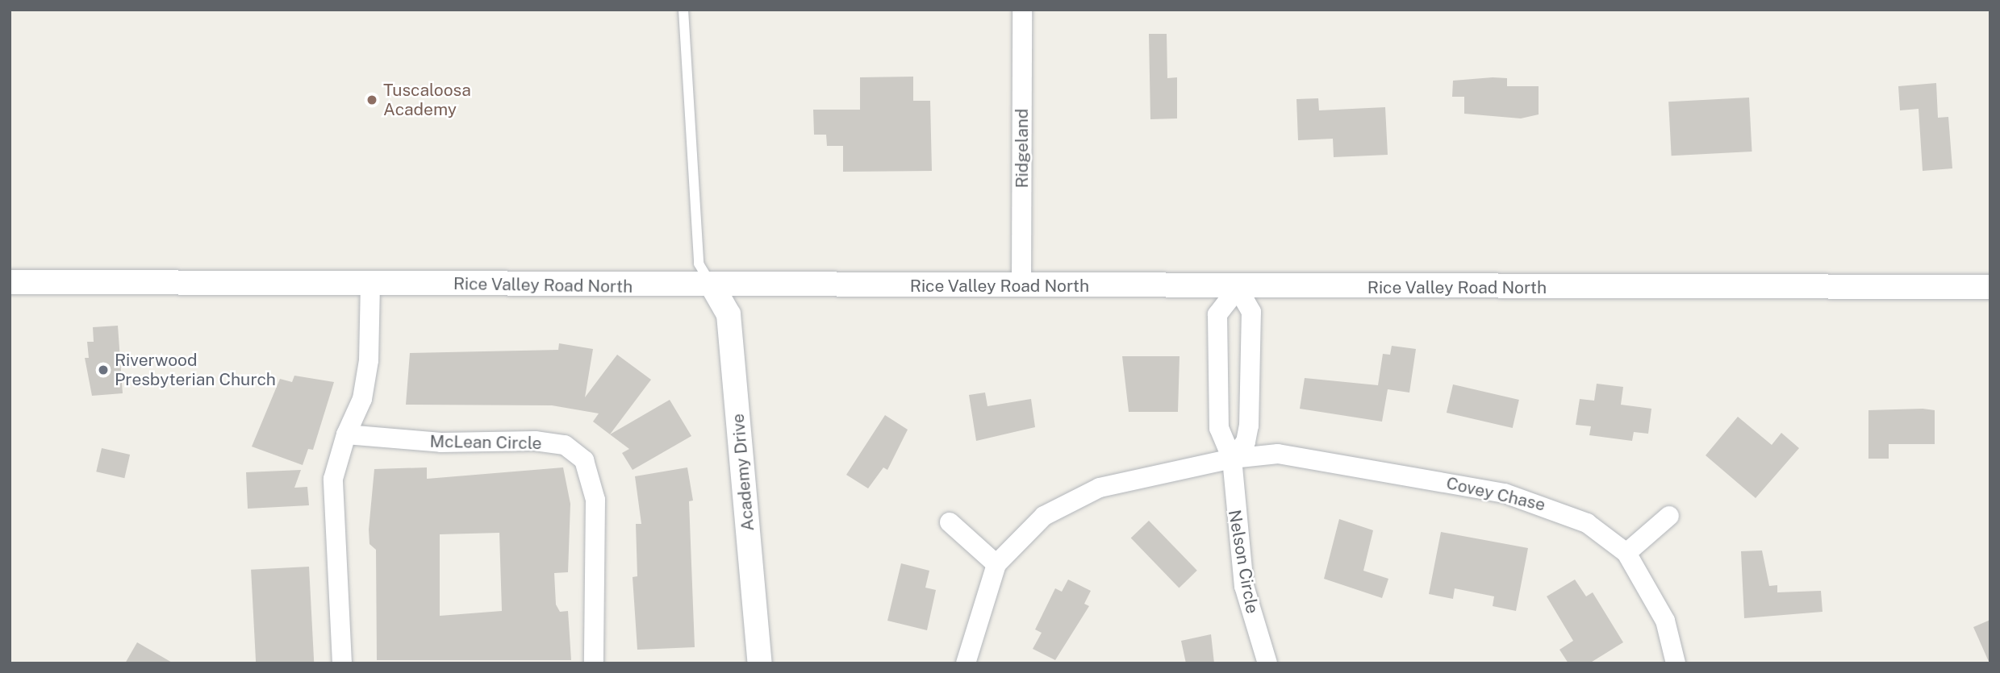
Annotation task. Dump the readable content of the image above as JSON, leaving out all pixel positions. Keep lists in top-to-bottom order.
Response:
{
  "streets": {
    "street": [
      "Ridgeland",
      "Rice Valley Road North",
      "McLean Circle",
      "Academy Drive",
      "Covey Chase",
      "Nelson Circle"
    ]
  },
  "crossings": [
    ["Ridgeland", "Rice Valley Road North"],
    ["Rice Valley Road North", "Academy Drive"],
    ["Covey Chase", "Nelson Circle"]
  ],
  "places": ["Tuscaloosa Academy", "Riverwood Presbyterian Church"]
}
